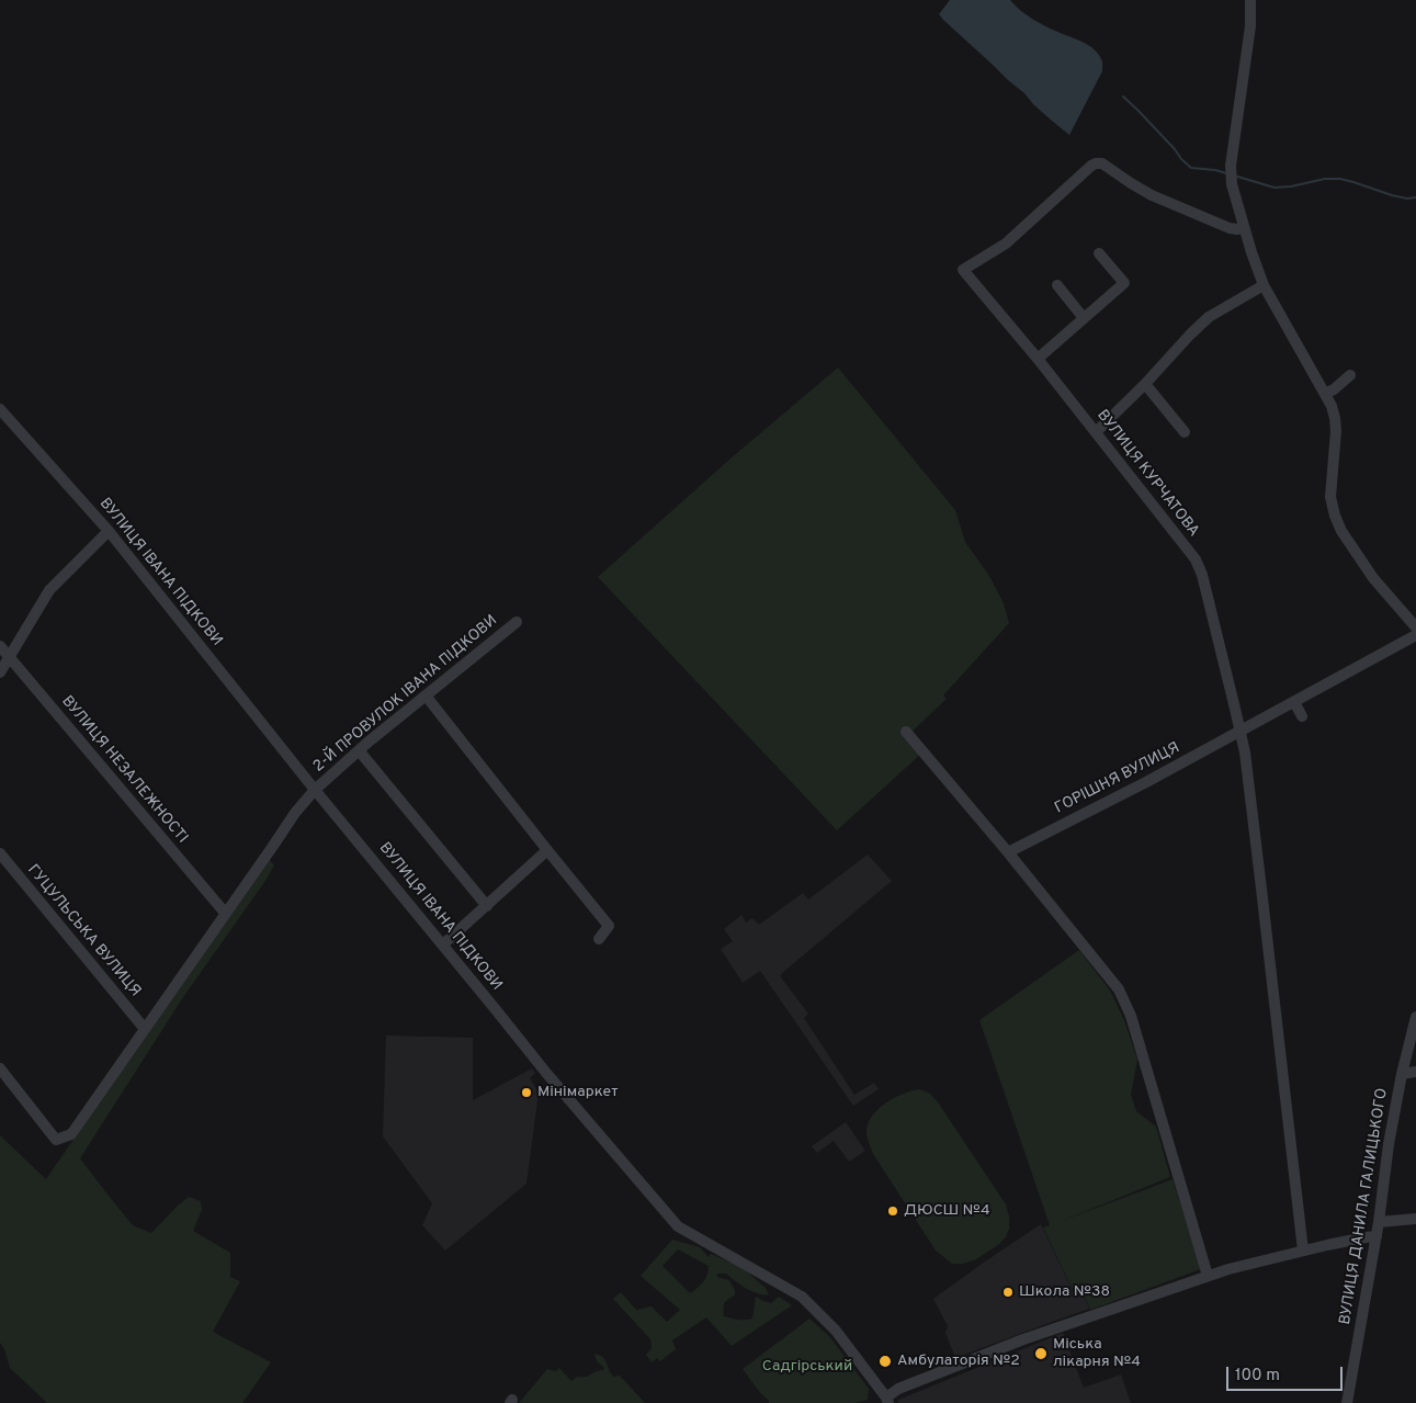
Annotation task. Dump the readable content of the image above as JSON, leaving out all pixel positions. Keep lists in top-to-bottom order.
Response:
{
  "streets": {
    "street": [
      "ВУЛИЦЯ КУРЧАТОВА",
      "ВУЛИЦЯ ІВАНА ПІДКОВИ",
      "2-Й ПРОВУЛОК ІВАНА ПІДКОВИ",
      "ВУЛИЦЯ НЕЗАЛЕЖНОСТІ",
      "ГОРІШНЯ ВУЛИЦЯ",
      "ГУЦУЛЬСЬКА ВУЛИЦЯ",
      "ВУЛИЦЯ ДАНИЛА ГАЛИЦЬКОГО"
    ]
  },
  "crossings": [
    ["ВУЛИЦЯ КУРЧАТОВА", "ГОРІШНЯ ВУЛИЦЯ"],
    ["ВУЛИЦЯ ІВАНА ПІДКОВИ", "2-Й ПРОВУЛОК ІВАНА ПІДКОВИ"],
    ["2-Й ПРОВУЛОК ІВАНА ПІДКОВИ", "ВУЛИЦЯ НЕЗАЛЕЖНОСТІ"],
    ["2-Й ПРОВУЛОК ІВАНА ПІДКОВИ", "ГУЦУЛЬСЬКА ВУЛИЦЯ"]
  ],
  "parks": ["Садгірський"],
  "places": [
    "Мінімаркет",
    "ДЮСШ №4",
    "Школа №38",
    "Міська лікарня №4",
    "Амбулаторія №2"
  ],
  "scale_bar": "100 m"
}
